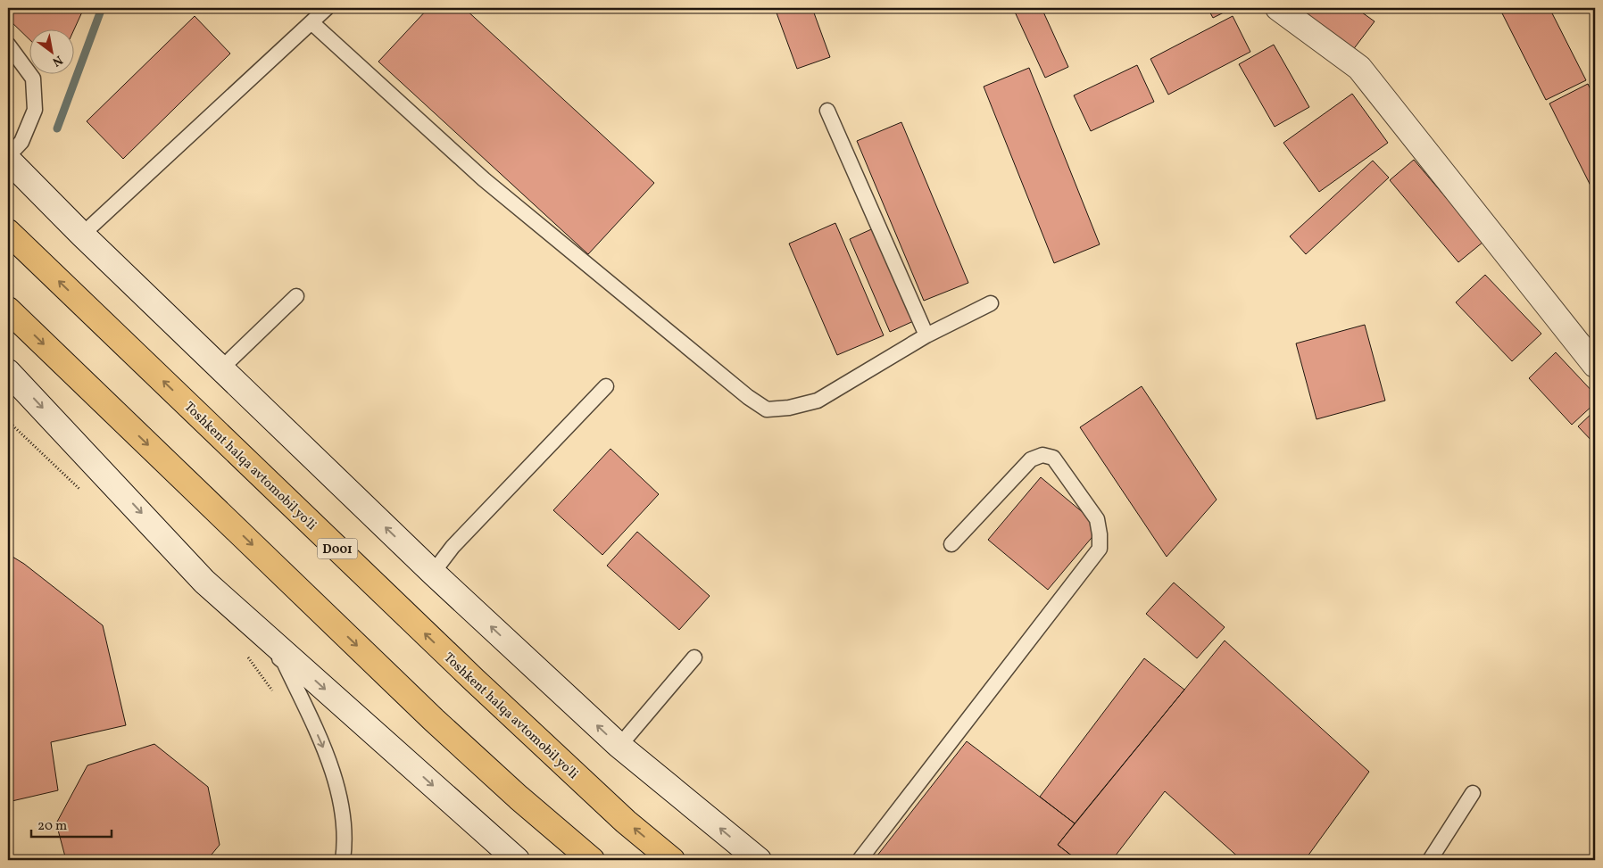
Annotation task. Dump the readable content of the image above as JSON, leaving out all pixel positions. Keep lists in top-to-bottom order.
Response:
{
  "streets": {
    "highway": ["Toshkent halqa avtomobil yo'li", "D001"]
  },
  "scale_bar": "20 m",
  "north": "bottom right"
}
